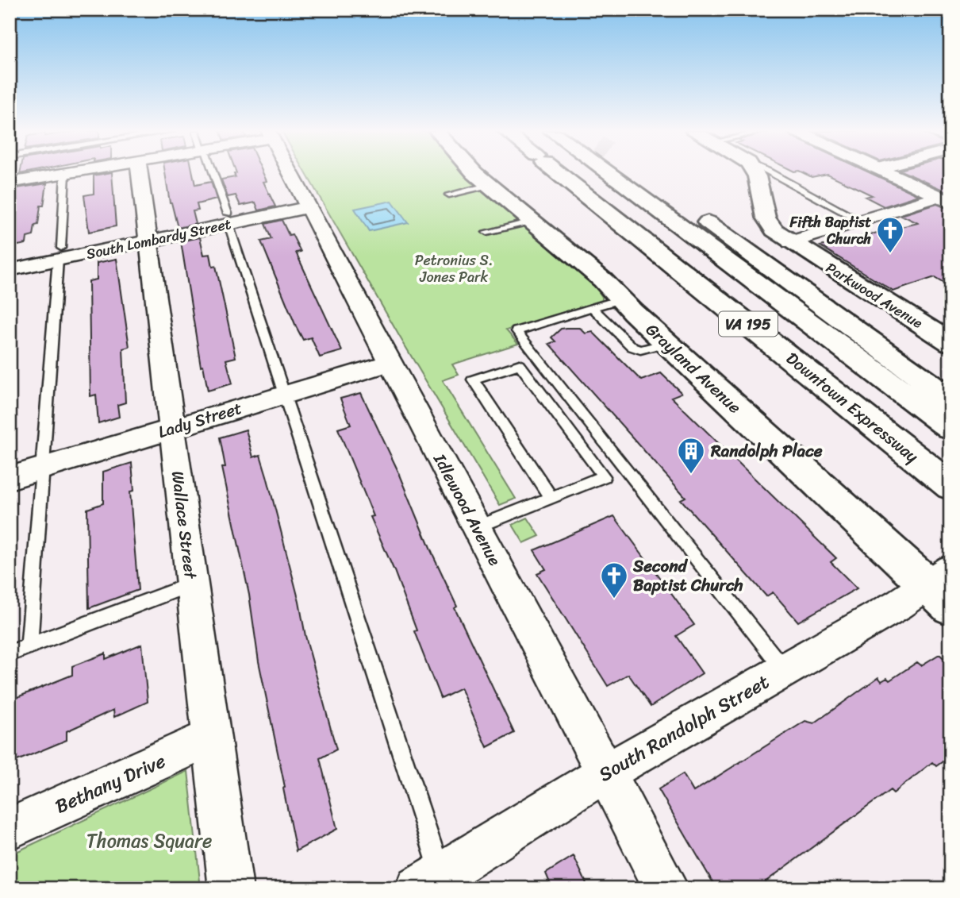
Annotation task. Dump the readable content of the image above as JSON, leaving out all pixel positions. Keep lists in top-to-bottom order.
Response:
{
  "streets": {
    "main road": [
      "Parkwood Avenue",
      "VA 195",
      "Grayland Avenue",
      "Downtown Expressway"
    ],
    "street": [
      "South Lombardy Street",
      "Lady Street",
      "Idlewood Avenue",
      "Wallace Street",
      "South Randolph Street",
      "Bethany Drive"
    ]
  },
  "crossings": [
    ["South Lombardy Street", "Idlewood Avenue"],
    ["South Lombardy Street", "Wallace Street"],
    ["Grayland Avenue", "South Randolph Street"],
    ["Lady Street", "Idlewood Avenue"],
    ["Lady Street", "Wallace Street"],
    ["Idlewood Avenue", "South Randolph Street"],
    ["Wallace Street", "Bethany Drive"]
  ],
  "parks": ["Petronius S. Jones Park", "Thomas Square"],
  "places": {
    "church": ["Fifth Baptist Church", "Second Baptist Church"],
    "building": ["Randolph Place"]
  }
}
